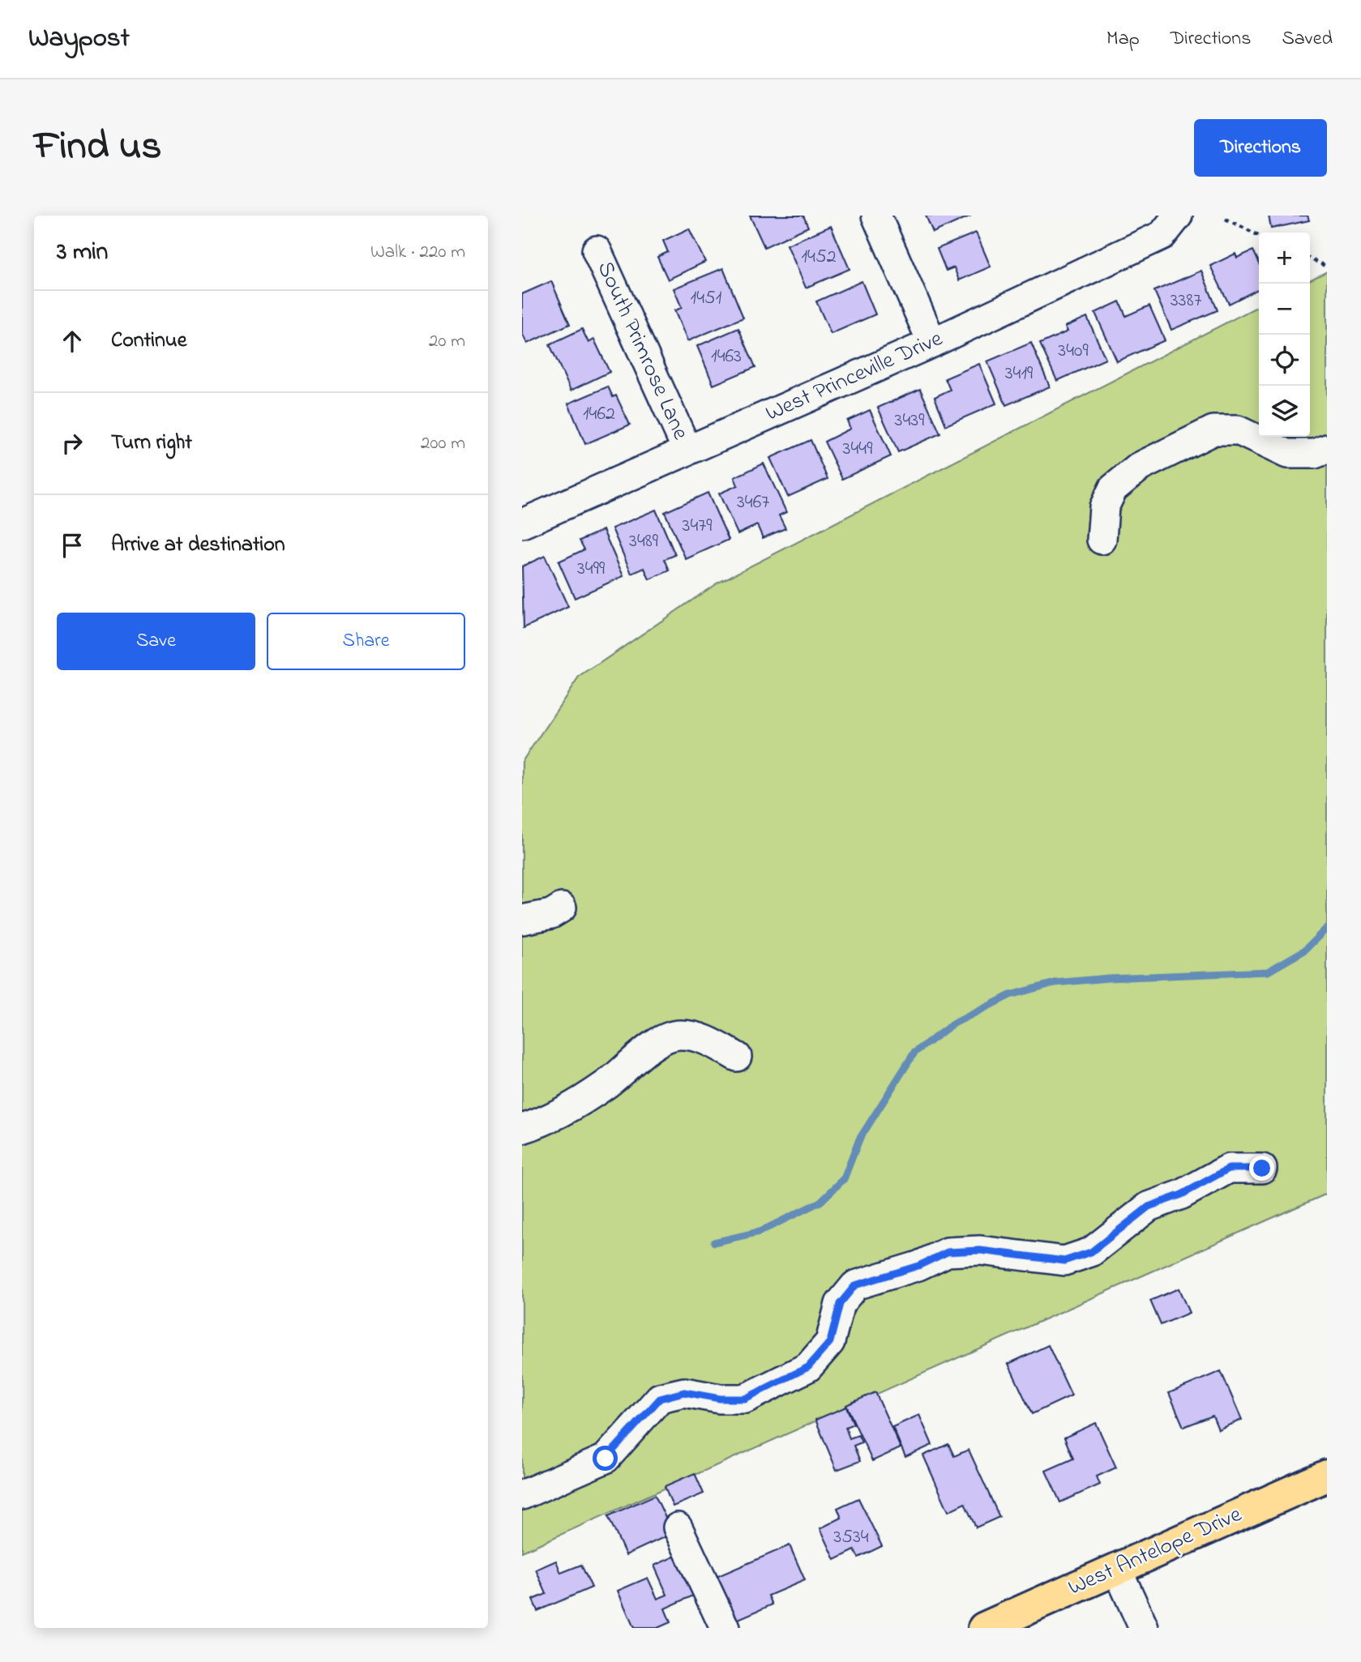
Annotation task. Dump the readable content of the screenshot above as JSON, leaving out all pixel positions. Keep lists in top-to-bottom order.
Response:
{
  "streets": {
    "main road": ["West Antelope Drive"],
    "street": ["South Primrose Lane", "West Princeville Drive"]
  },
  "crossings": [
    ["South Primrose Lane", "West Princeville Drive"]
  ],
  "house_numbers": [
    "1452",
    "1451",
    "3387",
    "3409",
    "1463",
    "3419",
    "1462",
    "3439",
    "3449",
    "3467",
    "3479",
    "3489",
    "3499",
    "3534"
  ],
  "page": {
    "header": "Waypost",
    "nav": ["Map", "Directions", "Saved"],
    "title": "Find us",
    "buttons": [
      "Directions",
      ["Save", "Share"]
    ],
    "heading": ["3 min", "Walk · 220 m"],
    "map_buttons": ["+", "−"],
    "list": [
      ["Continue", "20 m"],
      ["Turn right", "200 m"],
      "Arrive at destination"
    ]
  }
}
